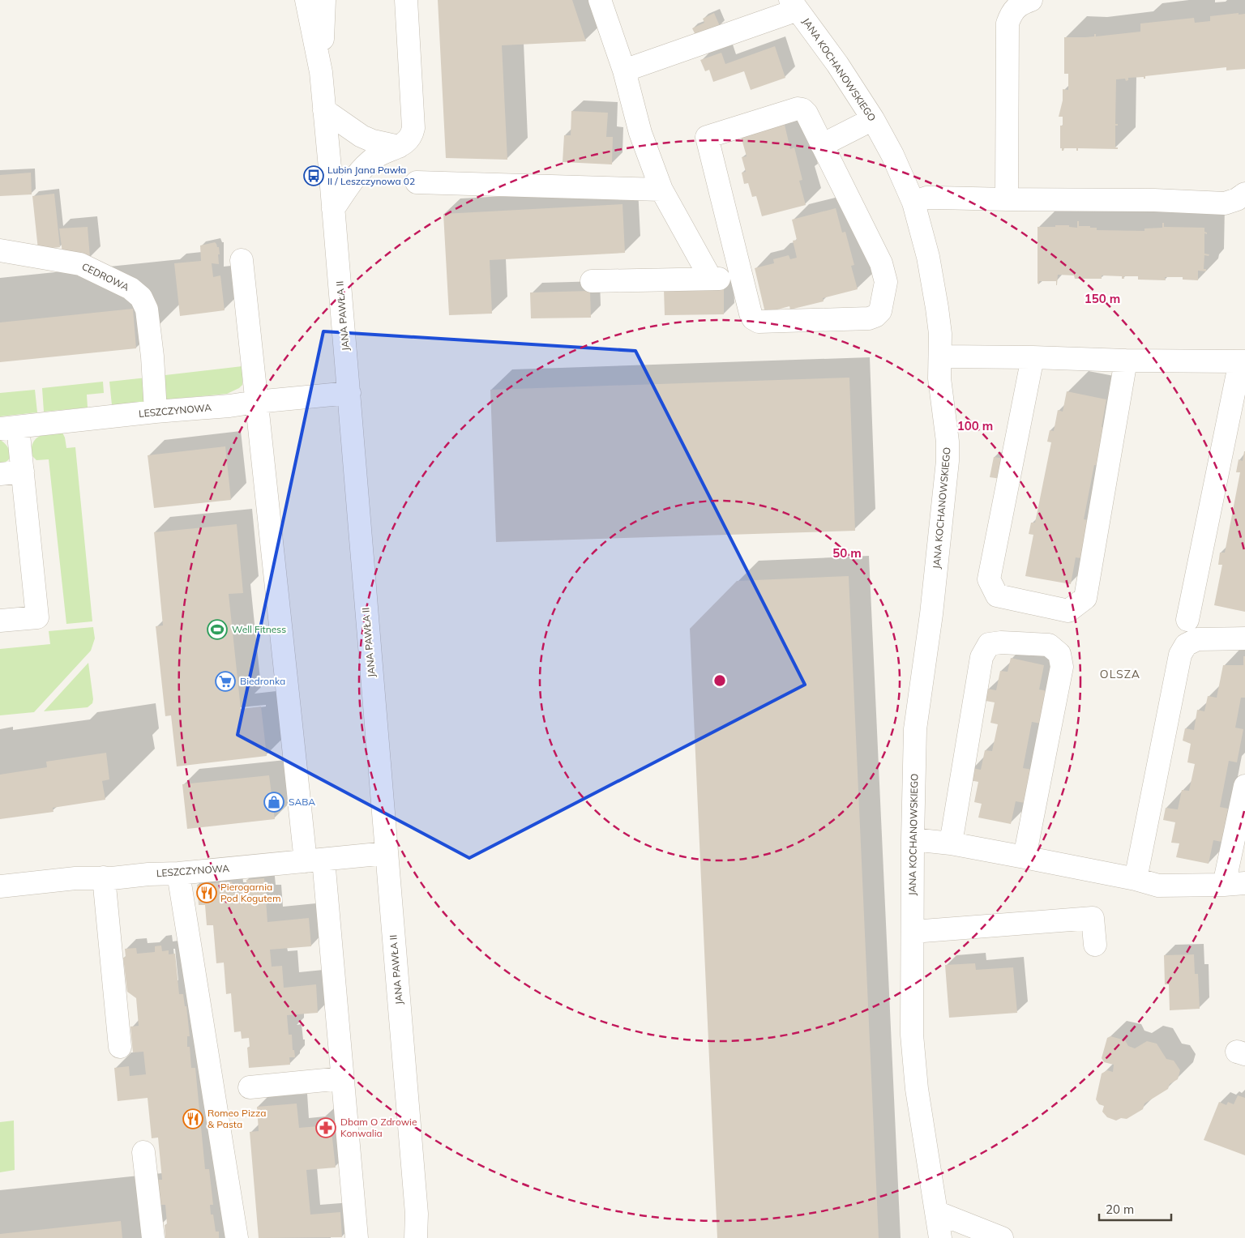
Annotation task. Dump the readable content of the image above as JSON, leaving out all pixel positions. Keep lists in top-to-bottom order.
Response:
{
  "streets": {
    "street": [
      "JANA KOCHANOWSKIEGO",
      "CEDROWA",
      "JANA PAWŁA II",
      "LESZCZYNOWA"
    ]
  },
  "crossings": [
    ["CEDROWA", "LESZCZYNOWA"],
    ["JANA PAWŁA II", "LESZCZYNOWA"]
  ],
  "districts": ["OLSZA"],
  "places": {
    "bus stop": ["Lubin Jana Pawła II / Leszczynowa 02"],
    "sports": ["Well Fitness"],
    "supermarket": ["Biedronka"],
    "shop": ["SABA"],
    "restaurant": ["Pierogarnia Pod Kogutem", "Romeo Pizza & Pasta"],
    "pharmacy": ["Dbam O Zdrowie Konwalia"]
  },
  "scale_bar": "20 m",
  "rings": ["150 m", "100 m", "50 m"]
}
